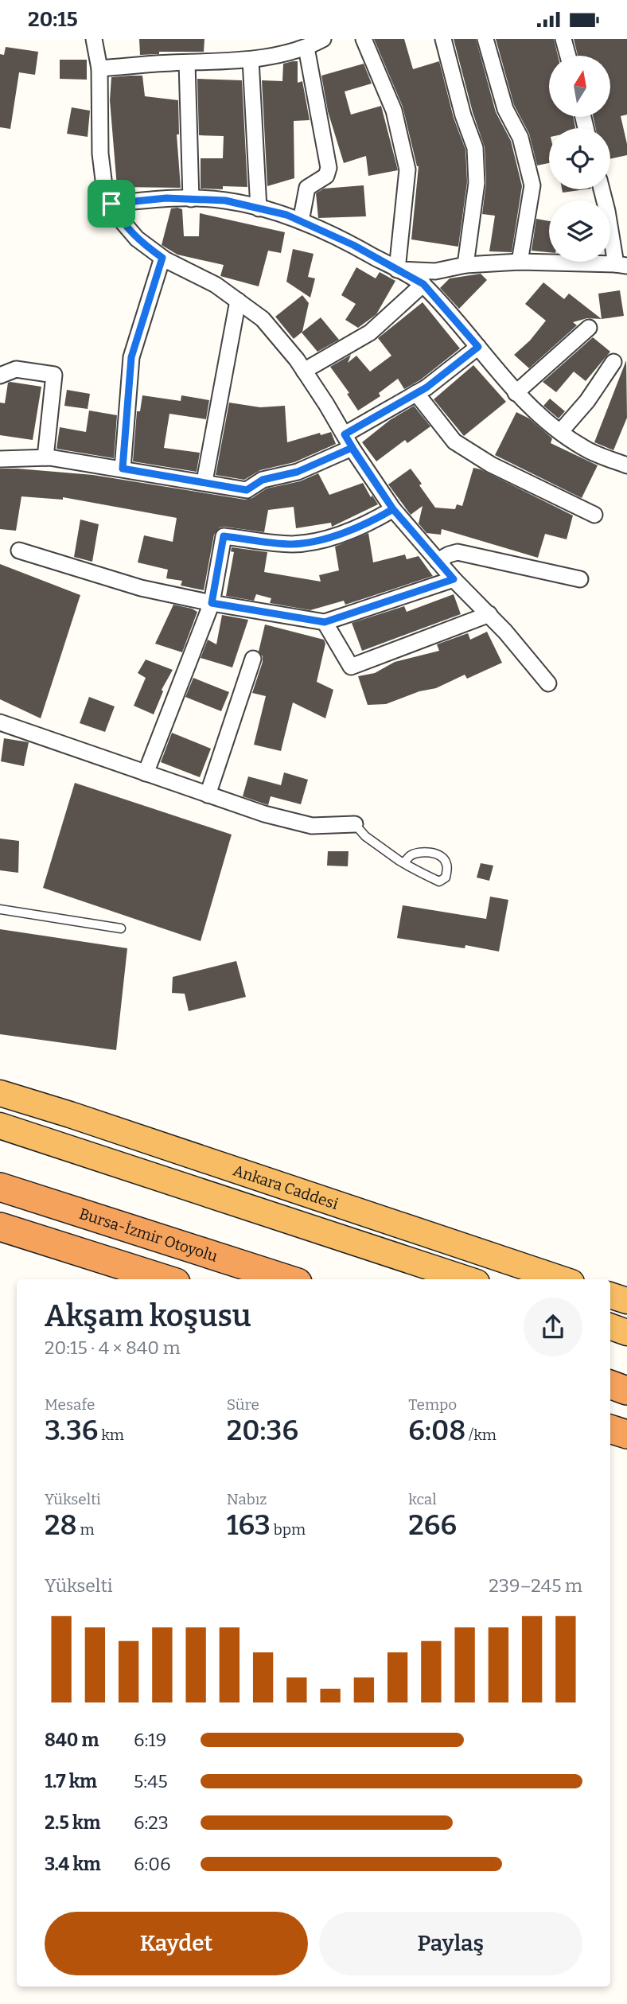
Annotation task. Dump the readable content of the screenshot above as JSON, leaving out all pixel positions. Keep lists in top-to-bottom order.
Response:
{
  "streets": {
    "highway": ["Ankara Caddesi", "Bursa-İzmir Otoyolu"]
  },
  "north": "top",
  "page": {
    "status": "20:15",
    "heading": ["Akşam koşusu", "20:15 · 4 × 840 m"],
    "stats": [
      ["Mesafe", "3.36 km"],
      ["Süre", "20:36"],
      ["Tempo", "6:08 /km"],
      ["Yükselti", "28 m"],
      ["Nabız", "163 bpm"],
      ["kcal", "266"]
    ],
    "chart": ["Yükselti", "239–245 m"],
    "list": [
      {
        "name": "840 m",
        "note": "6:19"
      },
      {
        "name": "1.7 km",
        "note": "5:45"
      },
      {
        "name": "2.5 km",
        "note": "6:23"
      },
      {
        "name": "3.4 km",
        "note": "6:06"
      }
    ],
    "buttons": ["Kaydet", "Paylaş"]
  }
}
